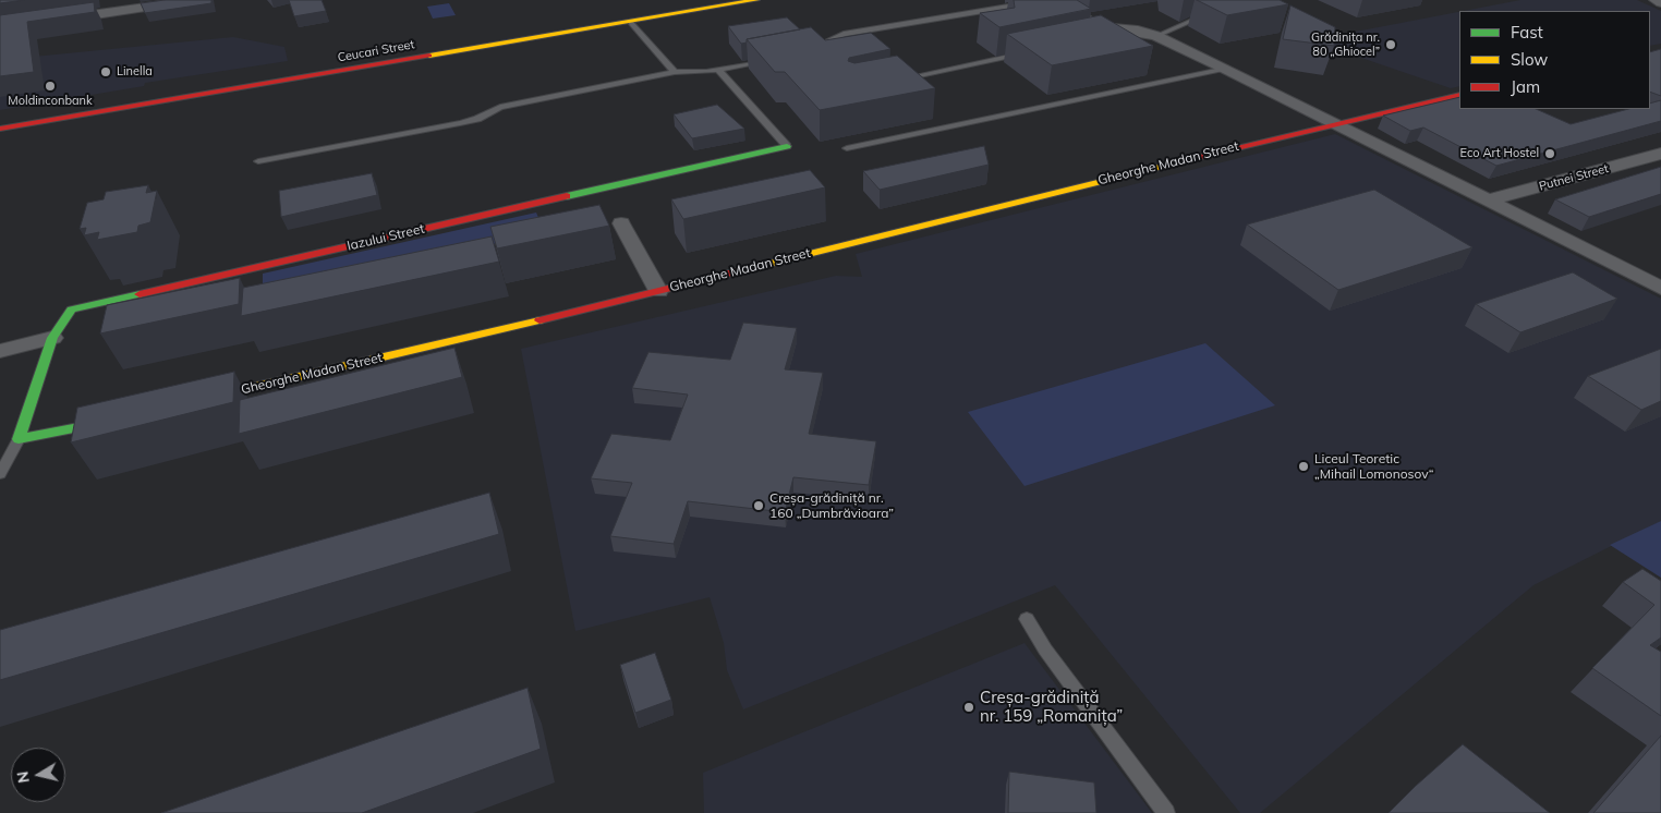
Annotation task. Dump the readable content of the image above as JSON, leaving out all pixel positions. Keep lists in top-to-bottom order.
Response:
{
  "streets": {
    "street": [
      "Ceucari Street",
      "Gheorghe Madan Street",
      "Putnei Street",
      "Iazului Street"
    ]
  },
  "places": [
    "Grădinița nr. 80 „Ghiocel”",
    "Linella",
    "Moldinconbank",
    "Eco Art Hostel",
    "Liceul Teoretic „Mihail Lomonosov“",
    "Creșa-grădiniță nr. 160 „Dumbrăvioara”",
    "Creșa-grădiniță nr. 159 „Romanița”"
  ],
  "legend": ["Fast", "Slow", "Jam"],
  "north": "left"
}
